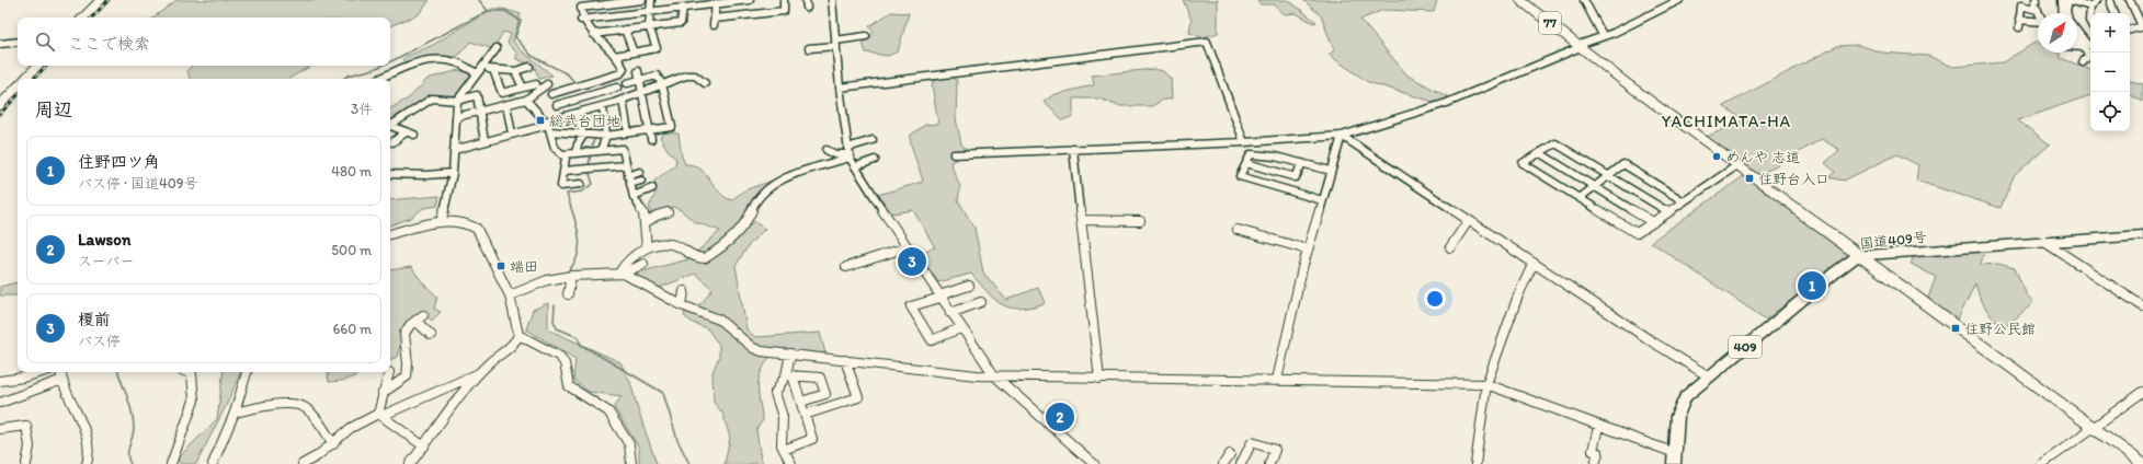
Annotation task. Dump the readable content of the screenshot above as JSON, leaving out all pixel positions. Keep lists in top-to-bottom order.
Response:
{
  "streets": {
    "highway": ["国道409号", "409"],
    "main road": ["77"]
  },
  "crossings": [
    ["77", "国道409号"]
  ],
  "districts": ["YACHIMATA-HA"],
  "places": {
    "transit": [
      "総武台団地",
      "住野台入口",
      "端田",
      "住野公民館"
    ],
    "other": ["めんや 志道"]
  },
  "north": "top right",
  "page": {
    "map_buttons": ["+", "−"],
    "search": "ここで検索",
    "heading": ["周辺", "3件"],
    "list": [
      {
        "mark": "1",
        "name": "住野四ツ角",
        "note": "バス停 · 国道409号",
        "value": "480 m"
      },
      {
        "mark": "2",
        "name": "Lawson",
        "note": "スーパー",
        "value": "500 m"
      },
      {
        "mark": "3",
        "name": "榎前",
        "note": "バス停",
        "value": "660 m"
      }
    ],
    "pins": ["3", "1", "2"]
  }
}
